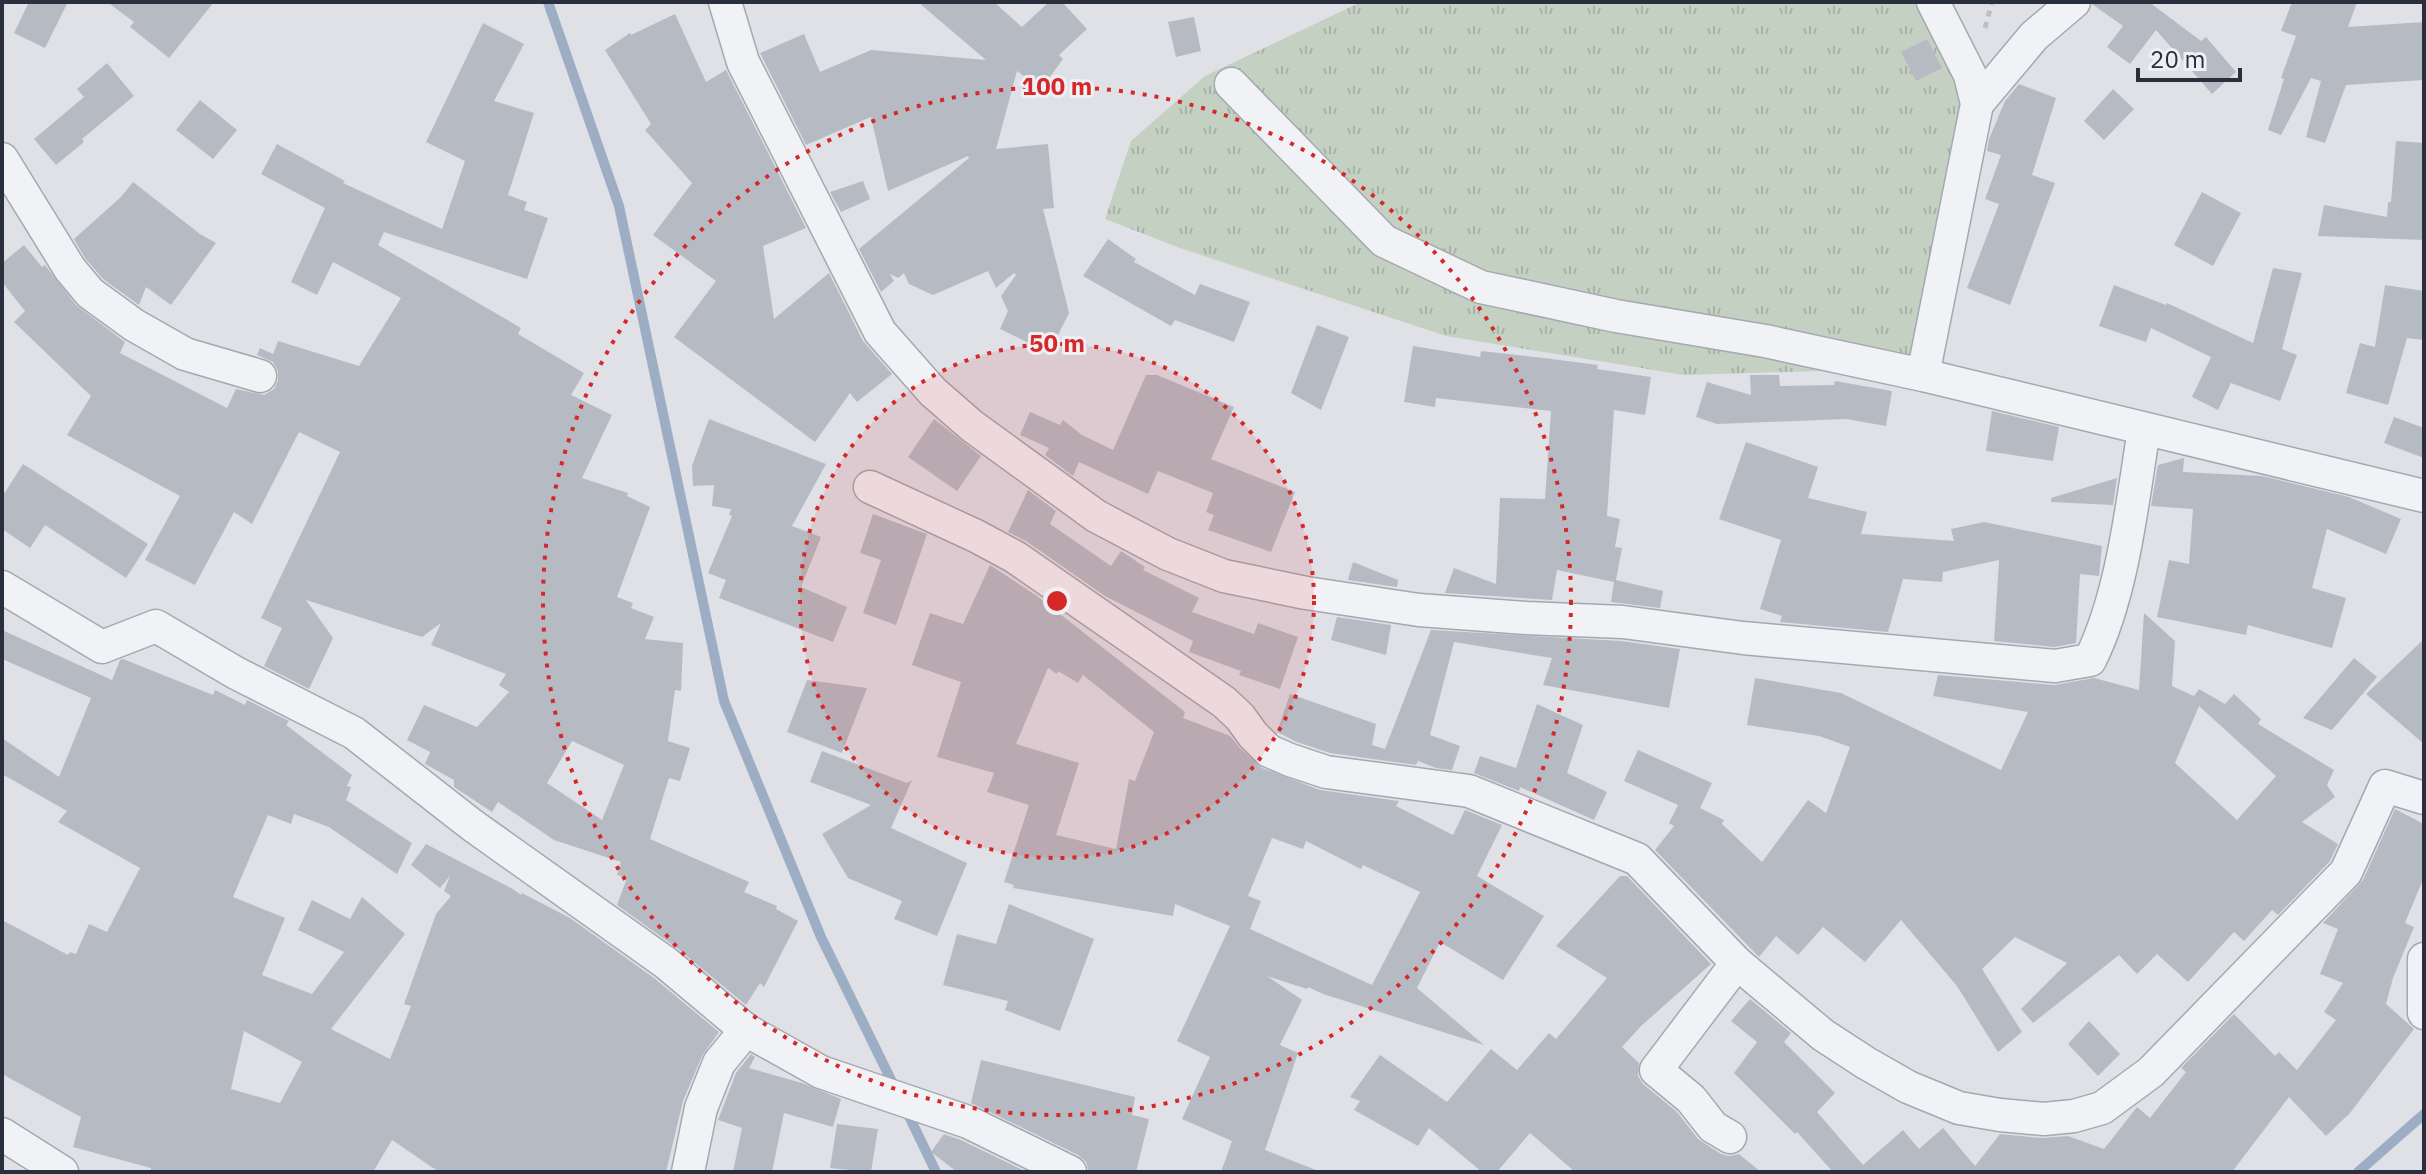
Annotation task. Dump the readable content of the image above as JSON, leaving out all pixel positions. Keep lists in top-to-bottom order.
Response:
{
  "scale_bar": "20 m",
  "rings": ["100 m", "50 m"]
}
